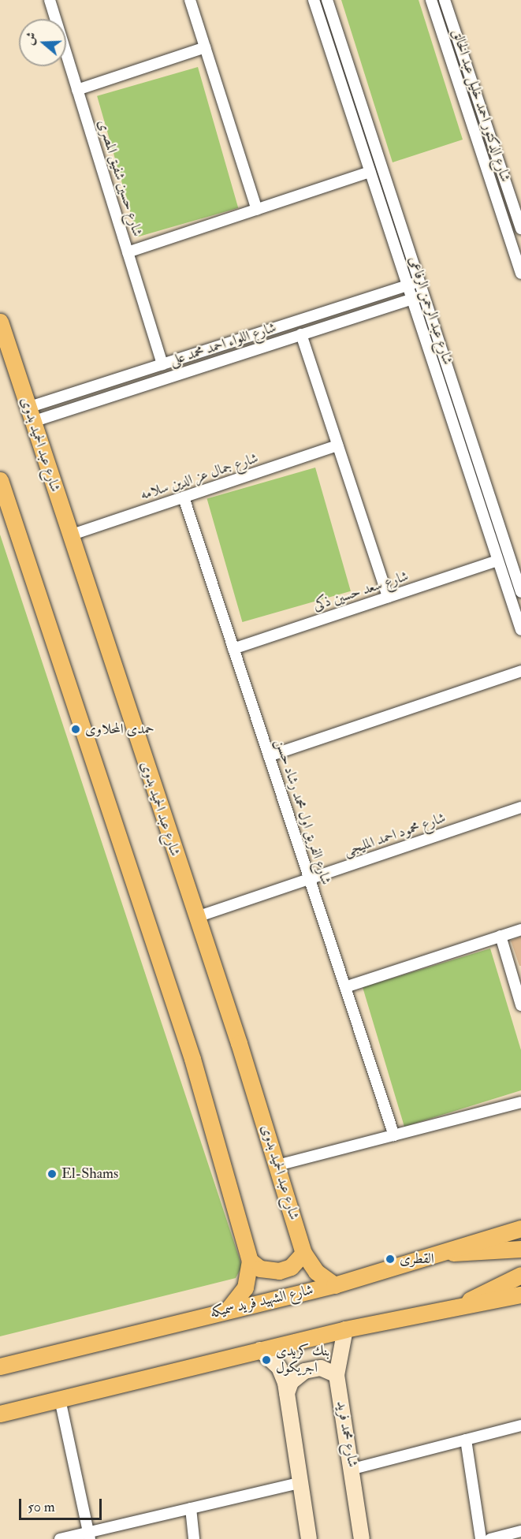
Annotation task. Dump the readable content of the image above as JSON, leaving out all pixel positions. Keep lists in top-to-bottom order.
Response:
{
  "streets": {
    "main road": ["شارع عبد الحميد بدوى", "شارع الشهيد فريد سميكه", "شارع محمد فريد"],
    "street": [
      "شارع الدكتور احمد خليل عبد الخالق",
      "شارع حسين شفيق المصرى",
      "شارع عبد الرحمن الرفاعى",
      "شارع اللواء احمد محمد على",
      "شارع جمال عز الدين سلامه",
      "شارع سعد حسين ذكى",
      "شارع الفريق اول محمد رشاد حسن",
      "شارع محمود احمد المليجى"
    ]
  },
  "crossings": [
    ["شارع حسين شفيق المصرى", "شارع اللواء احمد محمد على"],
    ["شارع عبد الرحمن الرفاعى", "شارع اللواء احمد محمد على"],
    ["شارع عبد الرحمن الرفاعى", "شارع سعد حسين ذكى"],
    ["شارع اللواء احمد محمد على", "شارع عبد الحميد بدوى"],
    ["شارع عبد الحميد بدوى", "شارع جمال عز الدين سلامه"],
    ["شارع عبد الحميد بدوى", "شارع محمود احمد المليجى"],
    ["شارع عبد الحميد بدوى", "شارع الشهيد فريد سميكه"],
    ["شارع جمال عز الدين سلامه", "شارع الفريق اول محمد رشاد حسن"],
    ["شارع سعد حسين ذكى", "شارع الفريق اول محمد رشاد حسن"],
    ["شارع الفريق اول محمد رشاد حسن", "شارع محمود احمد المليجى"]
  ],
  "places": [
    "حمدى المحلاوى",
    "El-Shams",
    "القطرى",
    "بنك كريدى اجريكول"
  ],
  "scale_bar": "50 m",
  "north": "left"
}
